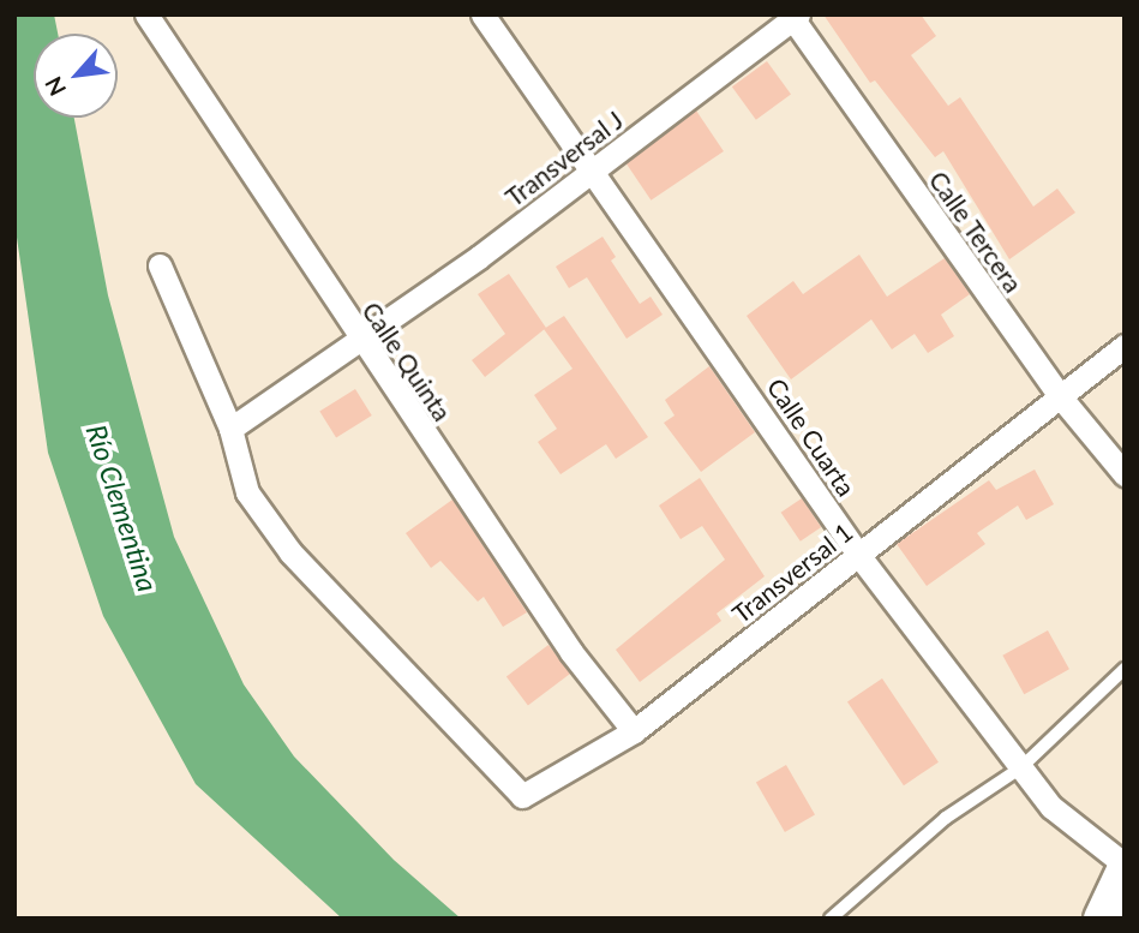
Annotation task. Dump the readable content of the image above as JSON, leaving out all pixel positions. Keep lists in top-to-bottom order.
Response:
{
  "streets": {
    "street": [
      "Transversal J",
      "Calle Tercera",
      "Calle Quinta",
      "Calle Cuarta",
      "Transversal 1"
    ]
  },
  "crossings": [
    ["Transversal J", "Calle Tercera"],
    ["Transversal J", "Calle Quinta"],
    ["Transversal J", "Calle Cuarta"],
    ["Transversal J", "Transversal 1"],
    ["Calle Tercera", "Transversal 1"],
    ["Calle Quinta", "Transversal 1"],
    ["Calle Cuarta", "Transversal 1"]
  ],
  "water": ["Río Clementina"],
  "north": "bottom left"
}
